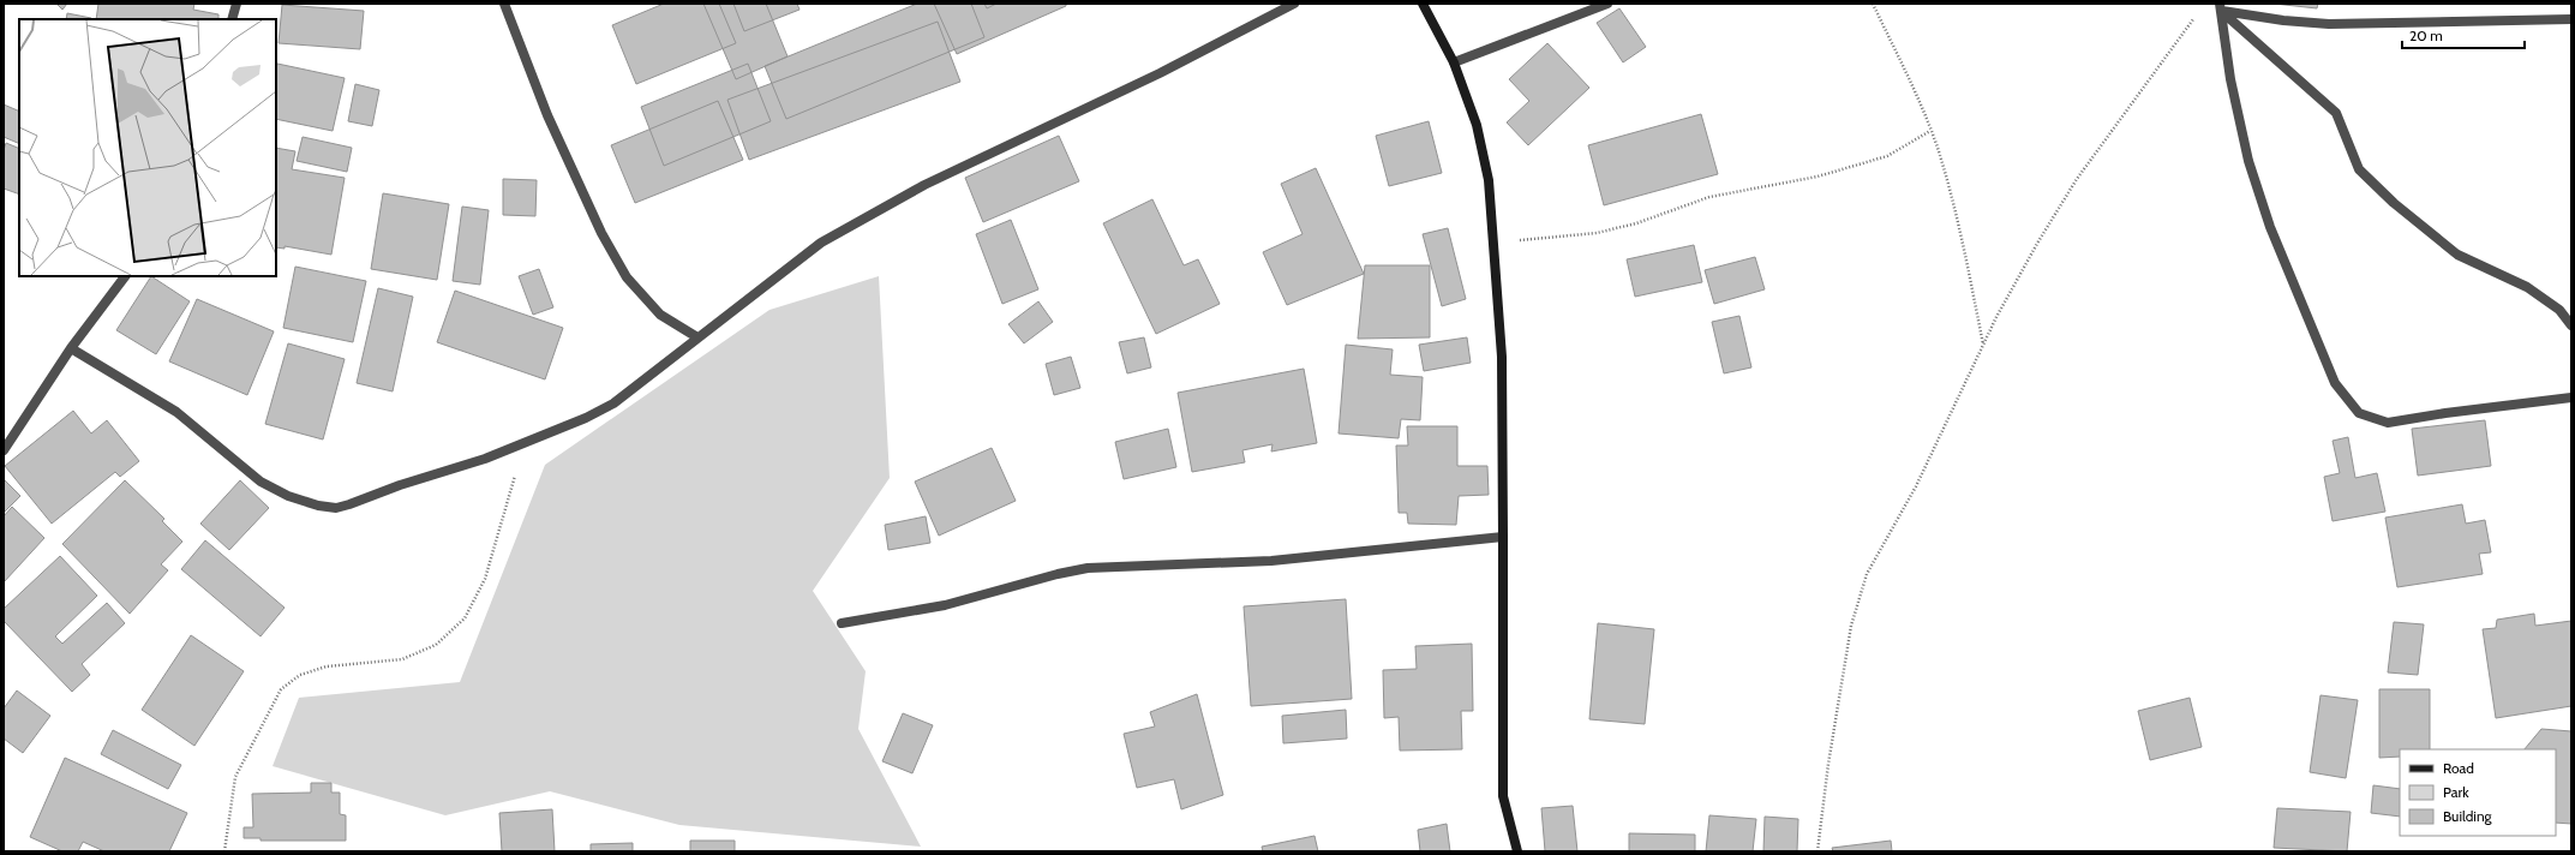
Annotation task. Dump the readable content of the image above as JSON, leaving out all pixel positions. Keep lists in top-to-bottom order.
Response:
{
  "legend": ["Road", "Park", "Building"],
  "scale_bar": "20 m"
}
